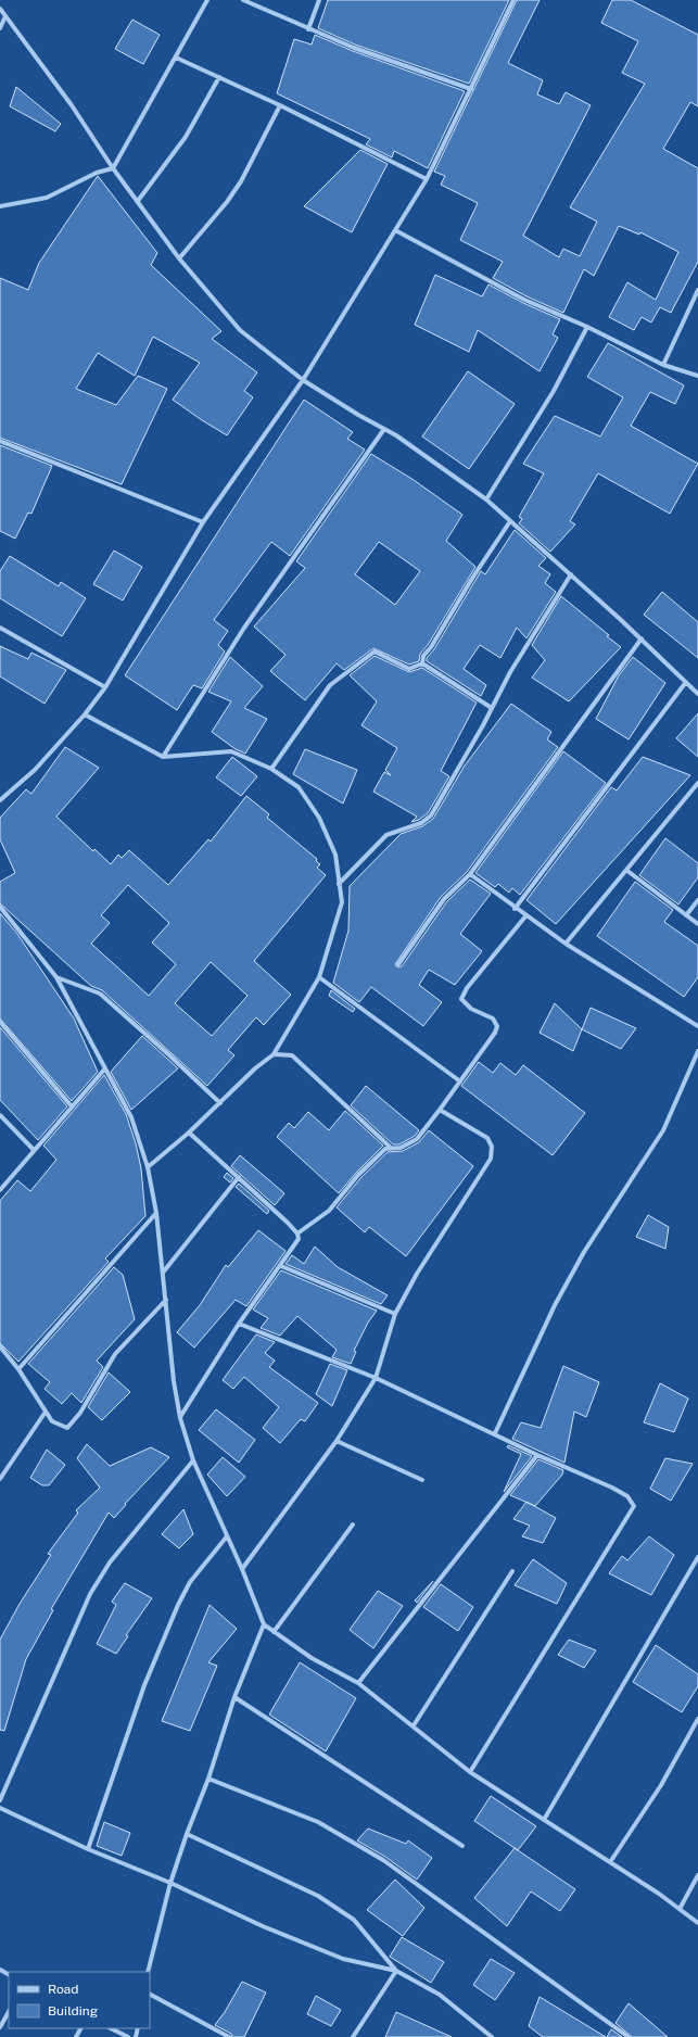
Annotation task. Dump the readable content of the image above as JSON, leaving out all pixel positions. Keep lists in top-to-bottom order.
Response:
{
  "legend": ["Road", "Building"]
}
